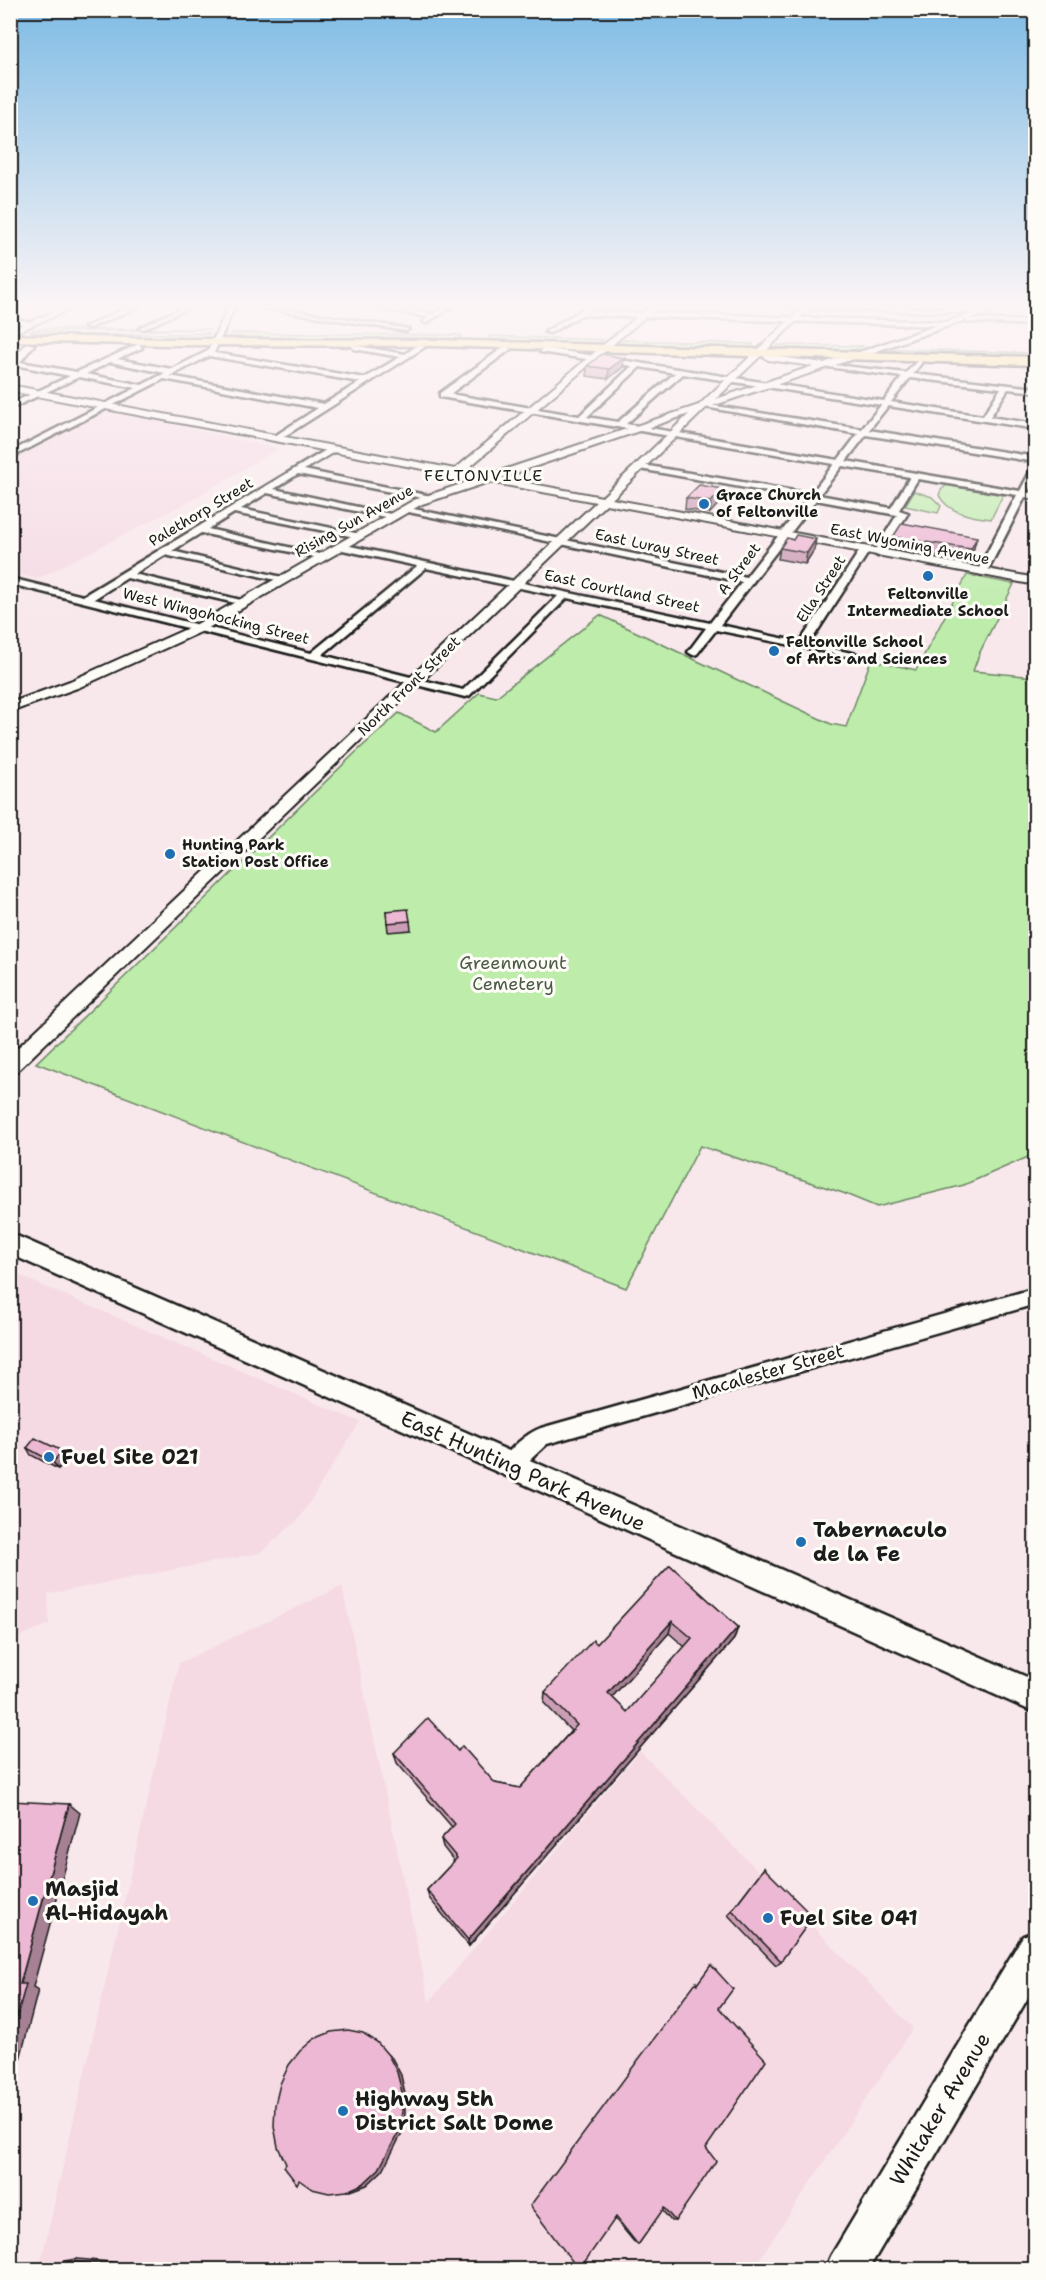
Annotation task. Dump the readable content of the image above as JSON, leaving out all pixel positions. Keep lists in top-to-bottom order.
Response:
{
  "streets": {
    "main road": ["East Hunting Park Avenue", "Whitaker Avenue"],
    "street": [
      "Palethorp Street",
      "Rising Sun Avenue",
      "East Wyoming Avenue",
      "East Luray Street",
      "A Street",
      "Ella Street",
      "East Courtland Street",
      "West Wingohocking Street",
      "North Front Street",
      "Macalester Street"
    ]
  },
  "crossings": [
    ["Palethorp Street", "East Wyoming Avenue"],
    ["Palethorp Street", "East Luray Street"],
    ["Palethorp Street", "West Wingohocking Street"],
    ["Rising Sun Avenue", "East Wyoming Avenue"],
    ["Rising Sun Avenue", "East Luray Street"],
    ["Rising Sun Avenue", "East Courtland Street"],
    ["Rising Sun Avenue", "West Wingohocking Street"],
    ["East Wyoming Avenue", "A Street"],
    ["East Wyoming Avenue", "Ella Street"],
    ["East Wyoming Avenue", "North Front Street"],
    ["East Luray Street", "A Street"],
    ["East Luray Street", "North Front Street"],
    ["A Street", "East Courtland Street"],
    ["Ella Street", "East Courtland Street"],
    ["East Courtland Street", "West Wingohocking Street"],
    ["East Courtland Street", "North Front Street"],
    ["West Wingohocking Street", "North Front Street"],
    ["Macalester Street", "East Hunting Park Avenue"]
  ],
  "districts": ["FELTONVILLE"],
  "parks": ["Greenmount Cemetery"],
  "places": [
    "Grace Church of Feltonville",
    "Feltonville Intermediate School",
    "Feltonville School of Arts and Sciences",
    "Hunting Park Station Post Office",
    "Fuel Site 021",
    "Tabernaculo de la Fe",
    "Masjid Al-Hidayah",
    "Fuel Site 041",
    "Highway 5th District Salt Dome"
  ]
}
